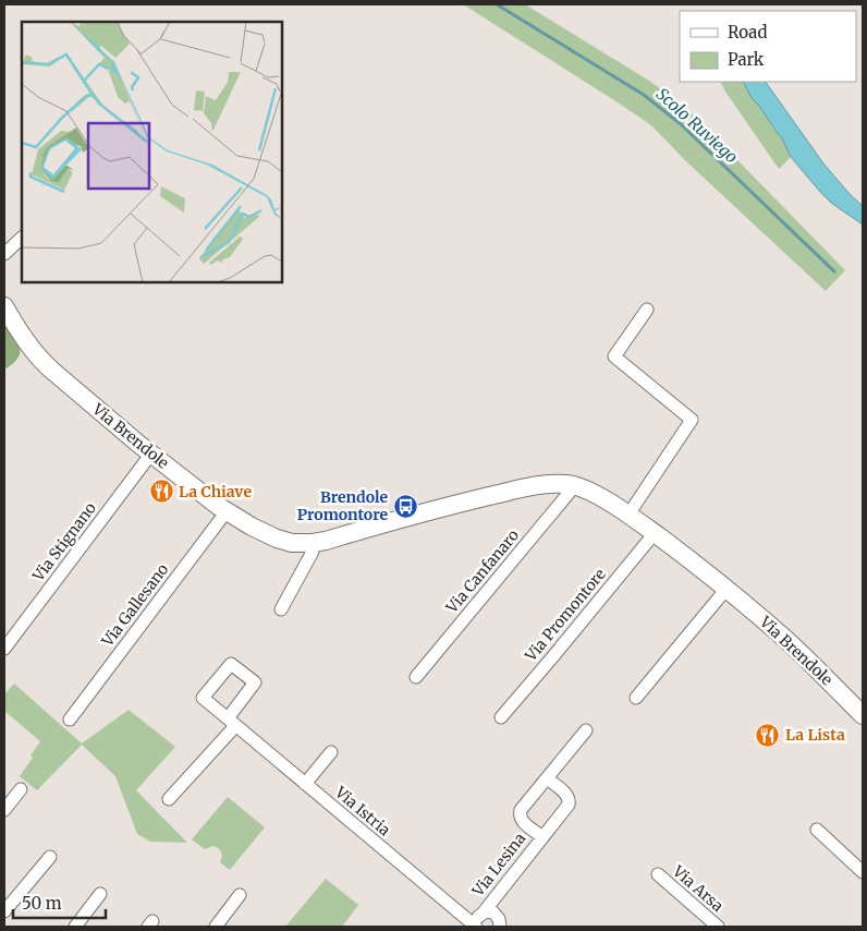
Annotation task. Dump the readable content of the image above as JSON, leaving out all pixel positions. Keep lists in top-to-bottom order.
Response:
{
  "streets": {
    "street": [
      "Via Brendole",
      "Via Stignano",
      "Via Canfanaro",
      "Via Gallesano",
      "Via Promontore",
      "Via Istria",
      "Via Lesina",
      "Via Arsa"
    ]
  },
  "crossings": [
    ["Via Brendole", "Via Stignano"],
    ["Via Brendole", "Via Canfanaro"],
    ["Via Brendole", "Via Gallesano"],
    ["Via Brendole", "Via Promontore"],
    ["Via Istria", "Via Lesina"]
  ],
  "water": ["Scolo Ruviego"],
  "places": {
    "restaurant": ["La Chiave", "La Lista"],
    "bus stop": ["Brendole Promontore"]
  },
  "legend": ["Road", "Park"],
  "scale_bar": "50 m"
}
